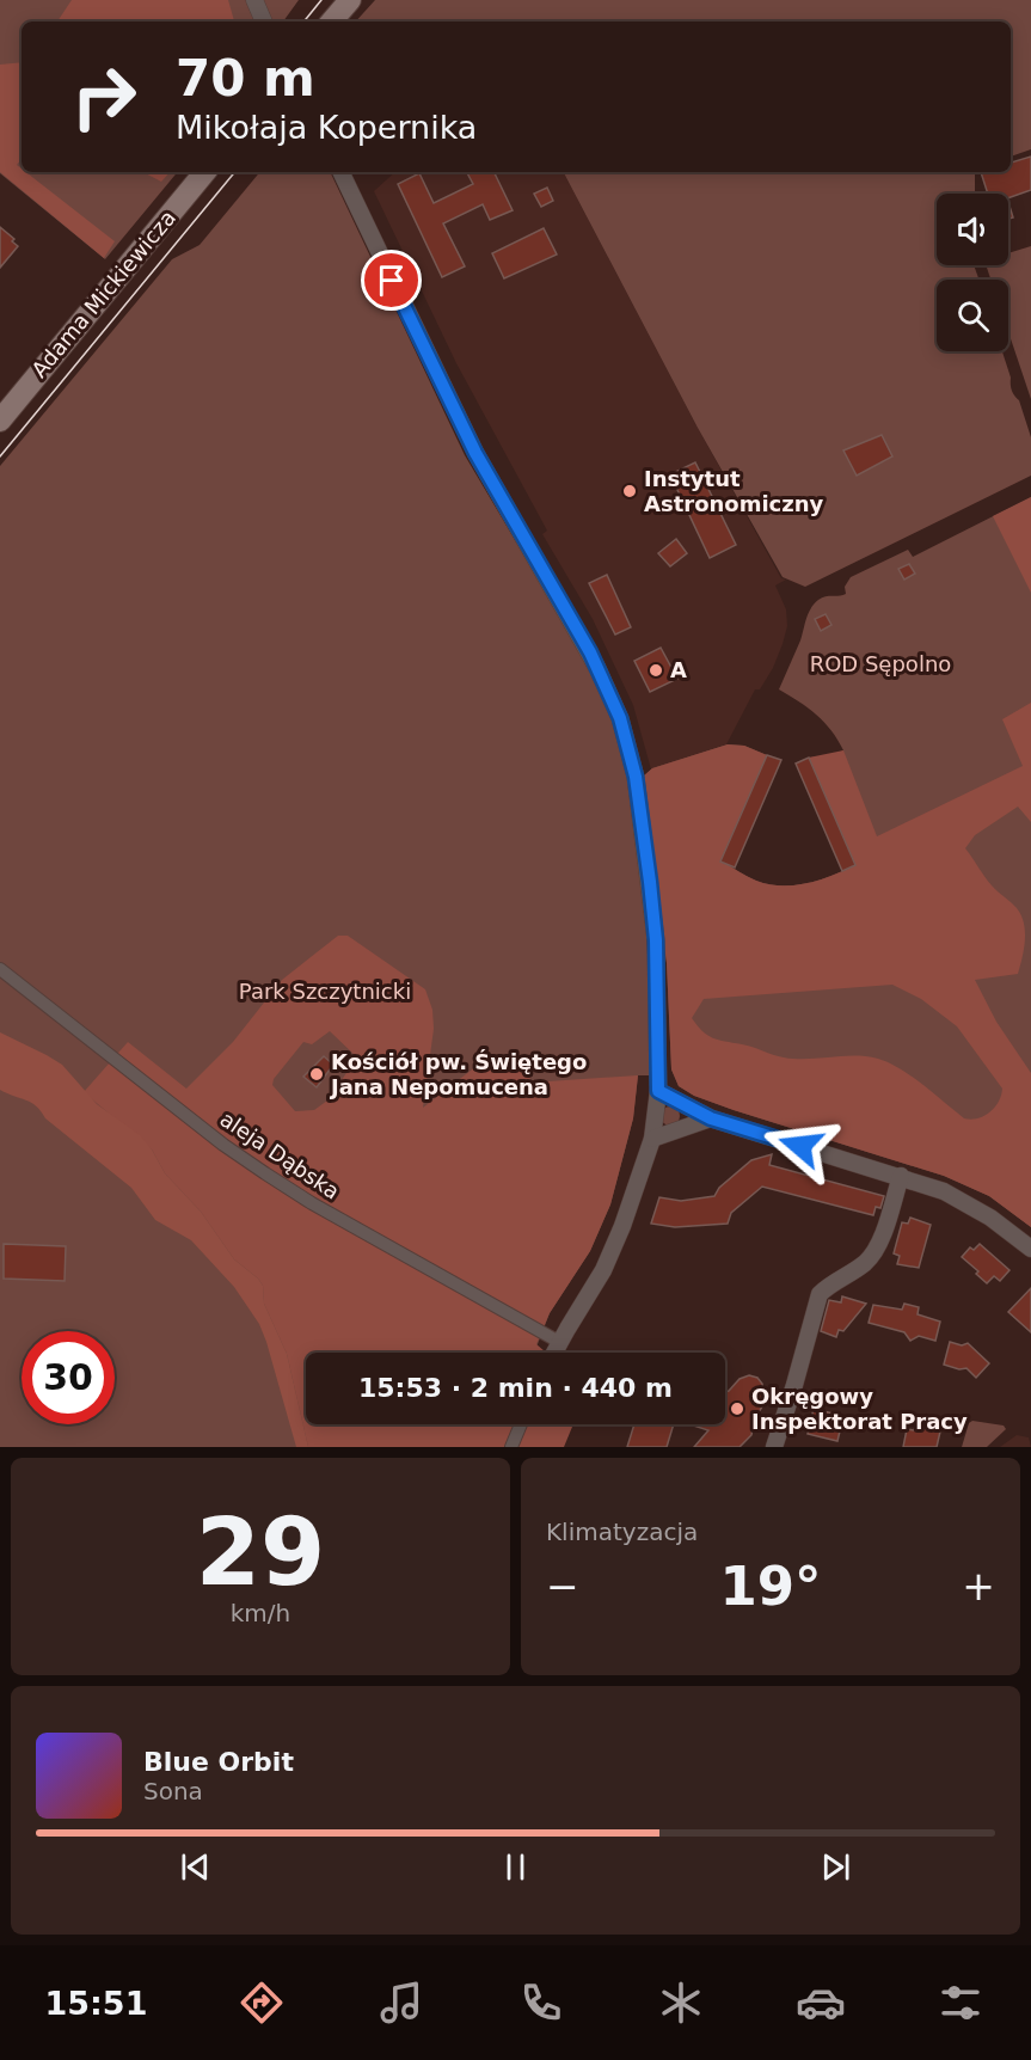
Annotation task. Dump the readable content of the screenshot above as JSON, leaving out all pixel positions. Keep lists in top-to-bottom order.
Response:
{
  "streets": {
    "main road": ["Adama Mickiewicza"],
    "street": ["aleja Dąbska"]
  },
  "parks": ["ROD Sępolno", "Park Szczytnicki"],
  "places": [
    "Instytut Astronomiczny",
    "A",
    "Kościół pw. Świętego Jana Nepomucena",
    "Okręgowy Inspektorat Pracy"
  ],
  "page": {
    "turn": ["70 m", "Mikołaja Kopernika"],
    "limit": "30",
    "trip": "15:53 · 2 min · 440 m",
    "tile": [
      ["29", "km/h"],
      "Klimatyzacja"
    ],
    "heat": ["−", "19°", "+"],
    "song": ["Blue Orbit", "Sona"],
    "tabs": "15:51"
  }
}
